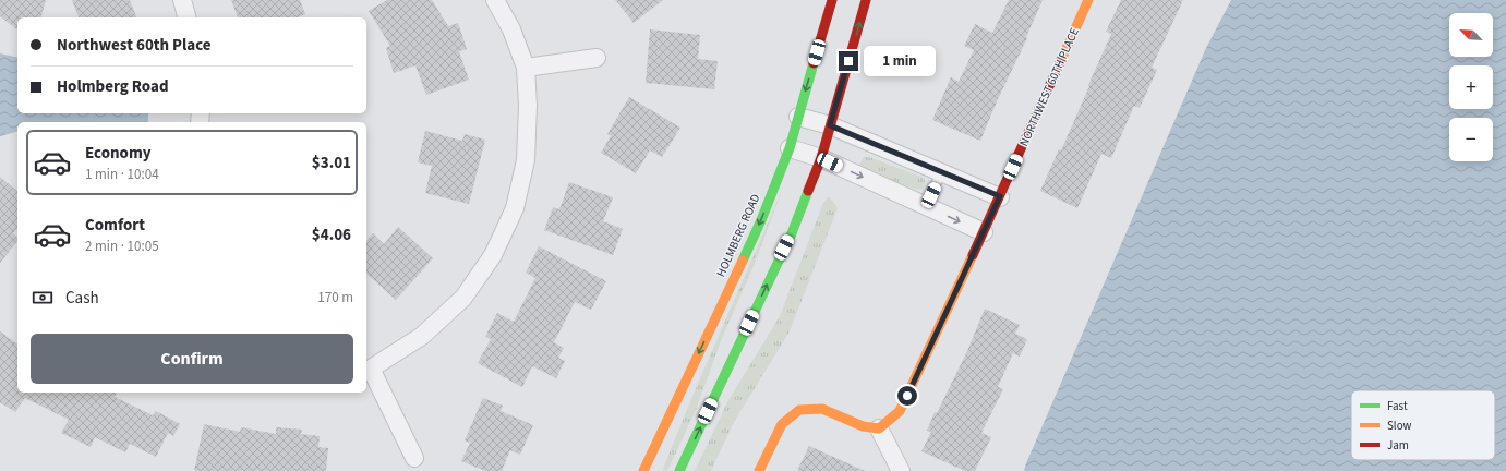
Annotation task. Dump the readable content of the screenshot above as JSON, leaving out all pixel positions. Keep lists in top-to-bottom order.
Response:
{
  "streets": {
    "street": ["NORTHWEST 60TH PLACE", "HOLMBERG ROAD"]
  },
  "legend": ["Fast", "Slow", "Jam"],
  "north": "top left",
  "page": {
    "map_buttons": ["+", "−"],
    "banner": ["Northwest 60th Place", "Holmberg Road"],
    "bubble": "1 min",
    "list": [
      {
        "name": "Economy",
        "note": "1 min · 10:04",
        "value": "$3.01"
      },
      {
        "name": "Comfort",
        "note": "2 min · 10:05",
        "value": "$4.06"
      }
    ],
    "pay": ["Cash", "170 m"],
    "buttons": "Confirm"
  }
}
